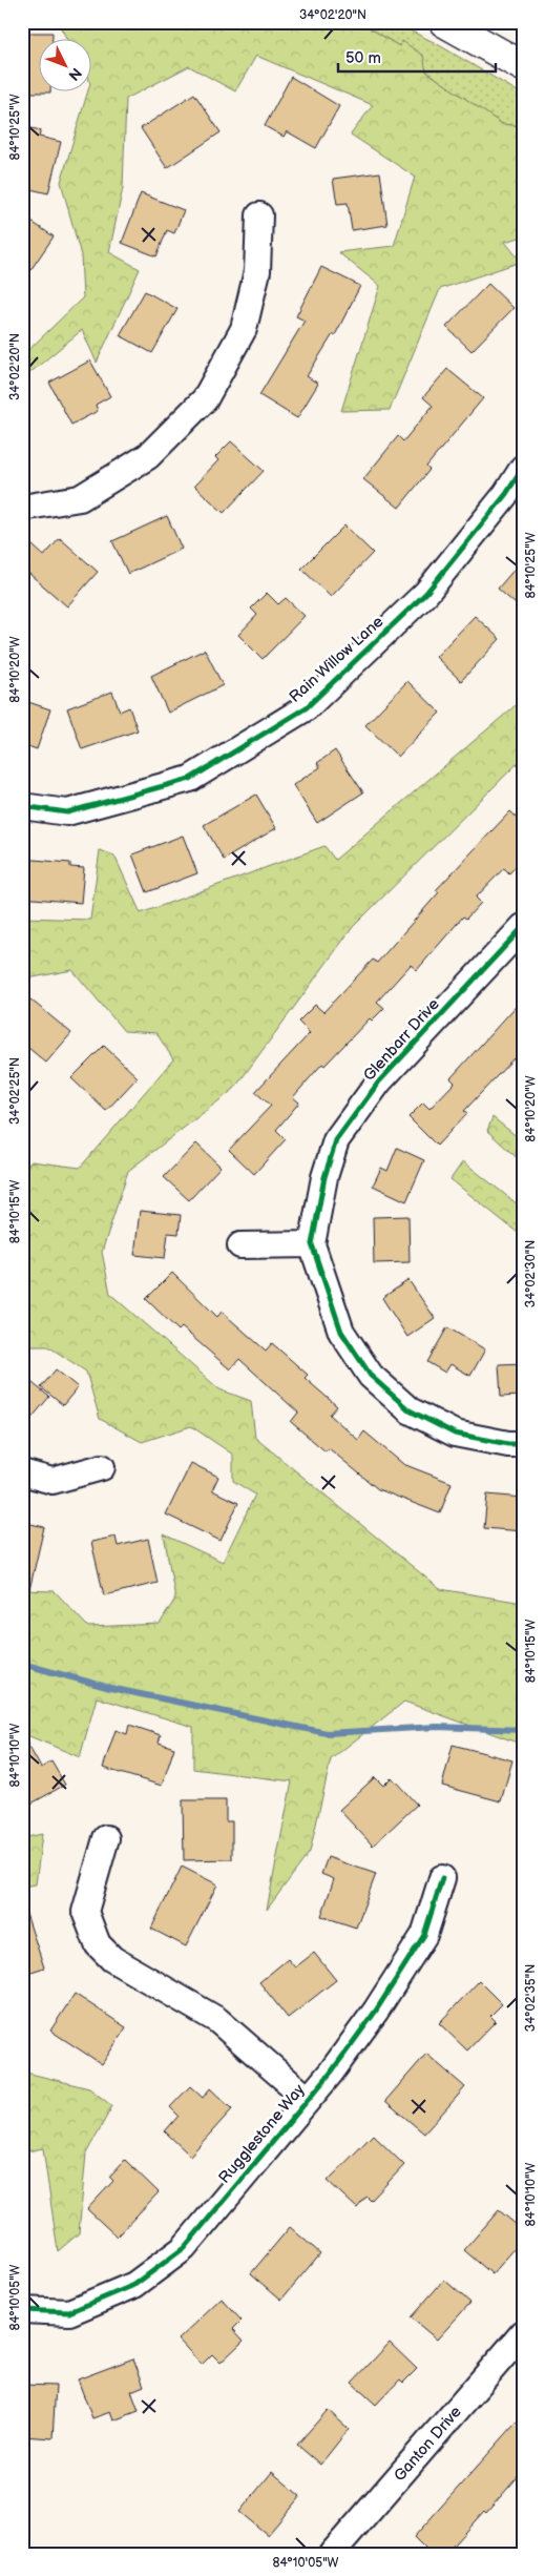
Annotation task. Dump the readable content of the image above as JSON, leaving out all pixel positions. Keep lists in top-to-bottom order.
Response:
{
  "streets": {
    "street": [
      "Rain Willow Lane",
      "Glenbarr Drive",
      "Rugglestone Way",
      "Ganton Drive"
    ]
  },
  "scale_bar": "50 m",
  "north": "bottom right",
  "coordinates": [
    "34°02'20\"N",
    "84°10'25\"W",
    "84°10'20\"W",
    "34°02'25\"N",
    "84°10'15\"W",
    "34°02'30\"N",
    "84°10'10\"W",
    "34°02'35\"N",
    "84°10'05\"W"
  ]
}
